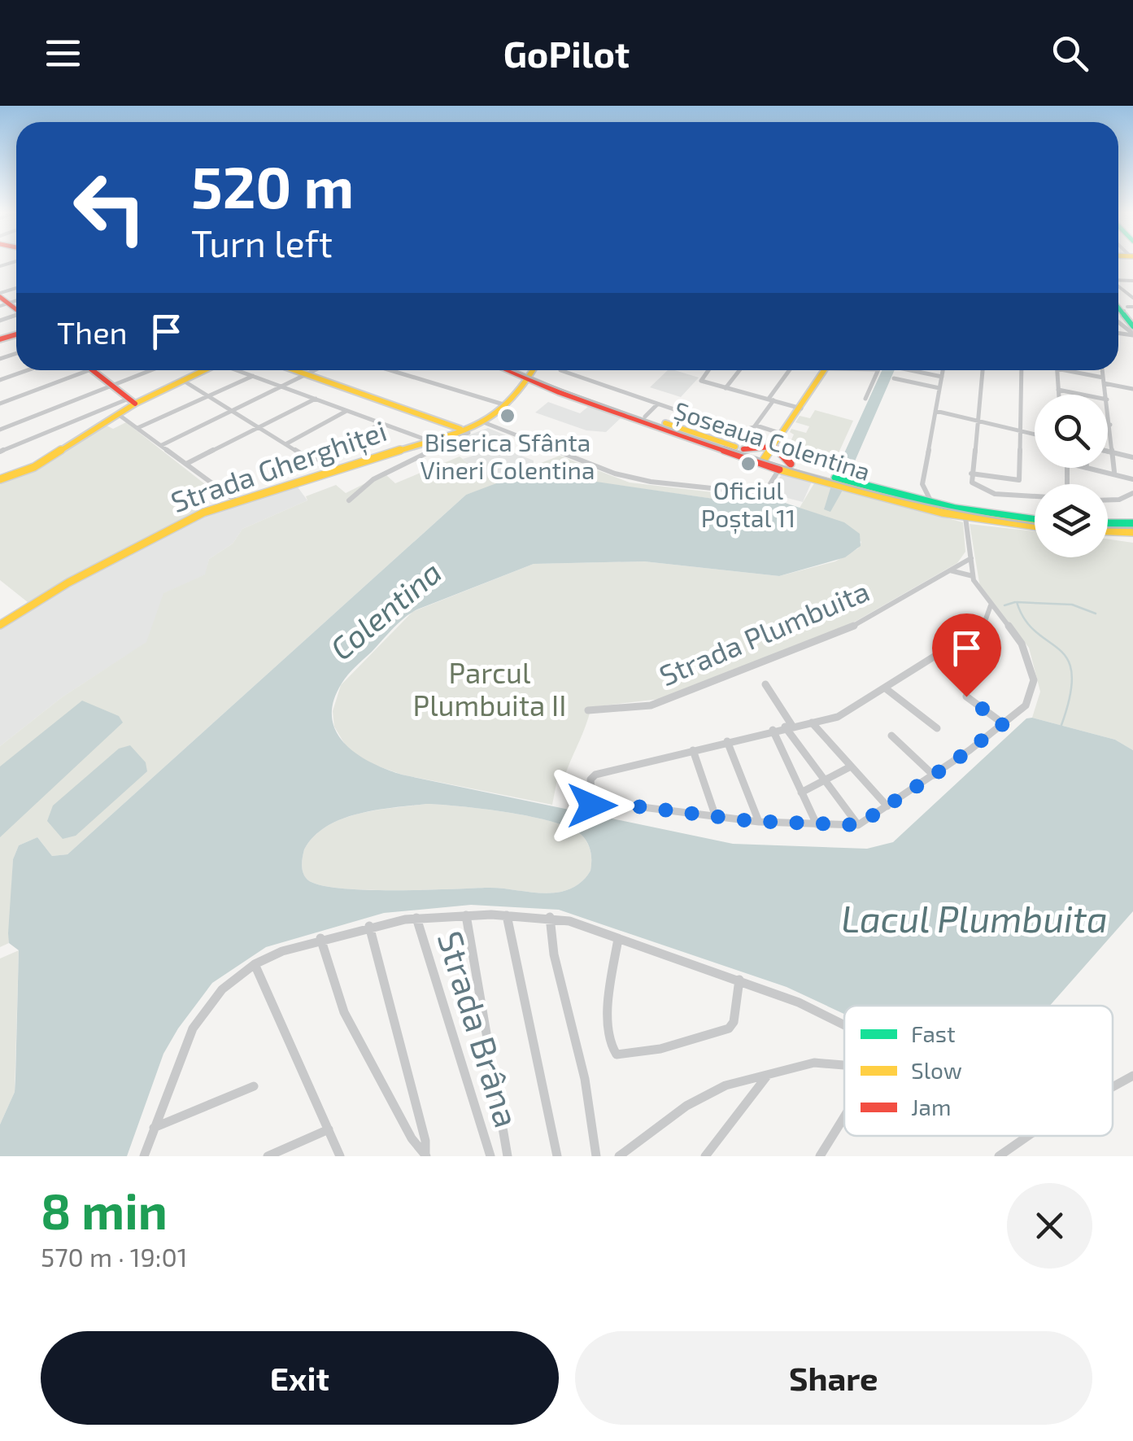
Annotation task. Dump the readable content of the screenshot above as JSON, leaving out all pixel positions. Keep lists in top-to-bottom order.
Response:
{
  "streets": {
    "main road": ["Șoseaua Colentina", "Strada Gherghiței"],
    "street": ["Strada Plumbuita", "Strada Brâna"]
  },
  "crossings": [
    ["Șoseaua Colentina", "Strada Gherghiței"]
  ],
  "water": ["Colentina", "Lacul Plumbuita"],
  "parks": ["Parcul Plumbuita II"],
  "places": ["Biserica Sfânta Vineri Colentina", "Oficiul Poștal 11"],
  "legend": ["Fast", "Slow", "Jam"],
  "page": {
    "header": "GoPilot",
    "turn": ["520 m", "Turn left"],
    "then": "Then",
    "heading": ["8 min", "570 m · 19:01"],
    "buttons": ["Exit", "Share"]
  }
}
